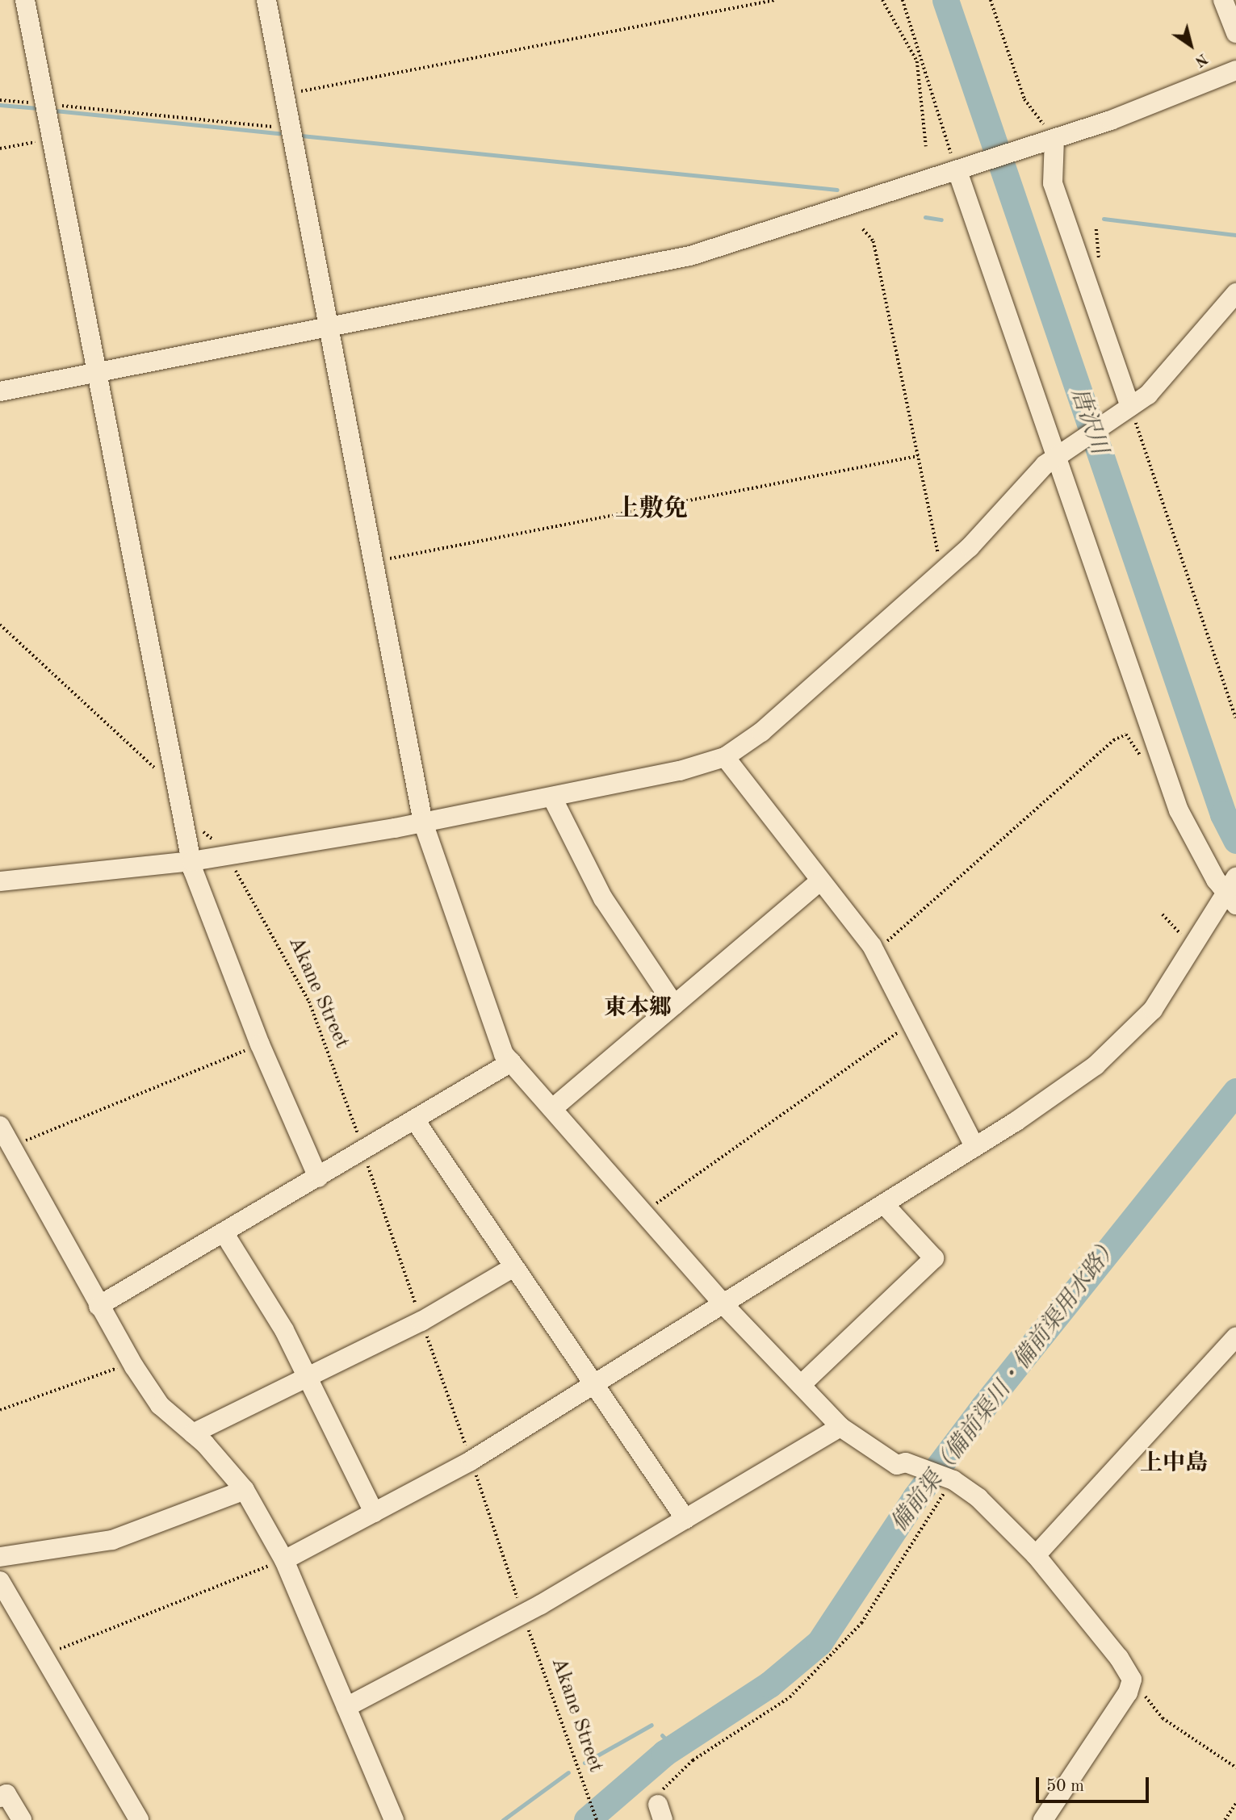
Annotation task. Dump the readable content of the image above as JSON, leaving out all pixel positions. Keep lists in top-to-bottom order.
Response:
{
  "streets": {
    "path": ["Akane Street"]
  },
  "districts": ["上敷免", "東本郷", "上中島"],
  "water": ["唐沢川", "備前渠（備前渠川・備前渠用水路）"],
  "scale_bar": "50 m",
  "north": "bottom right"
}
